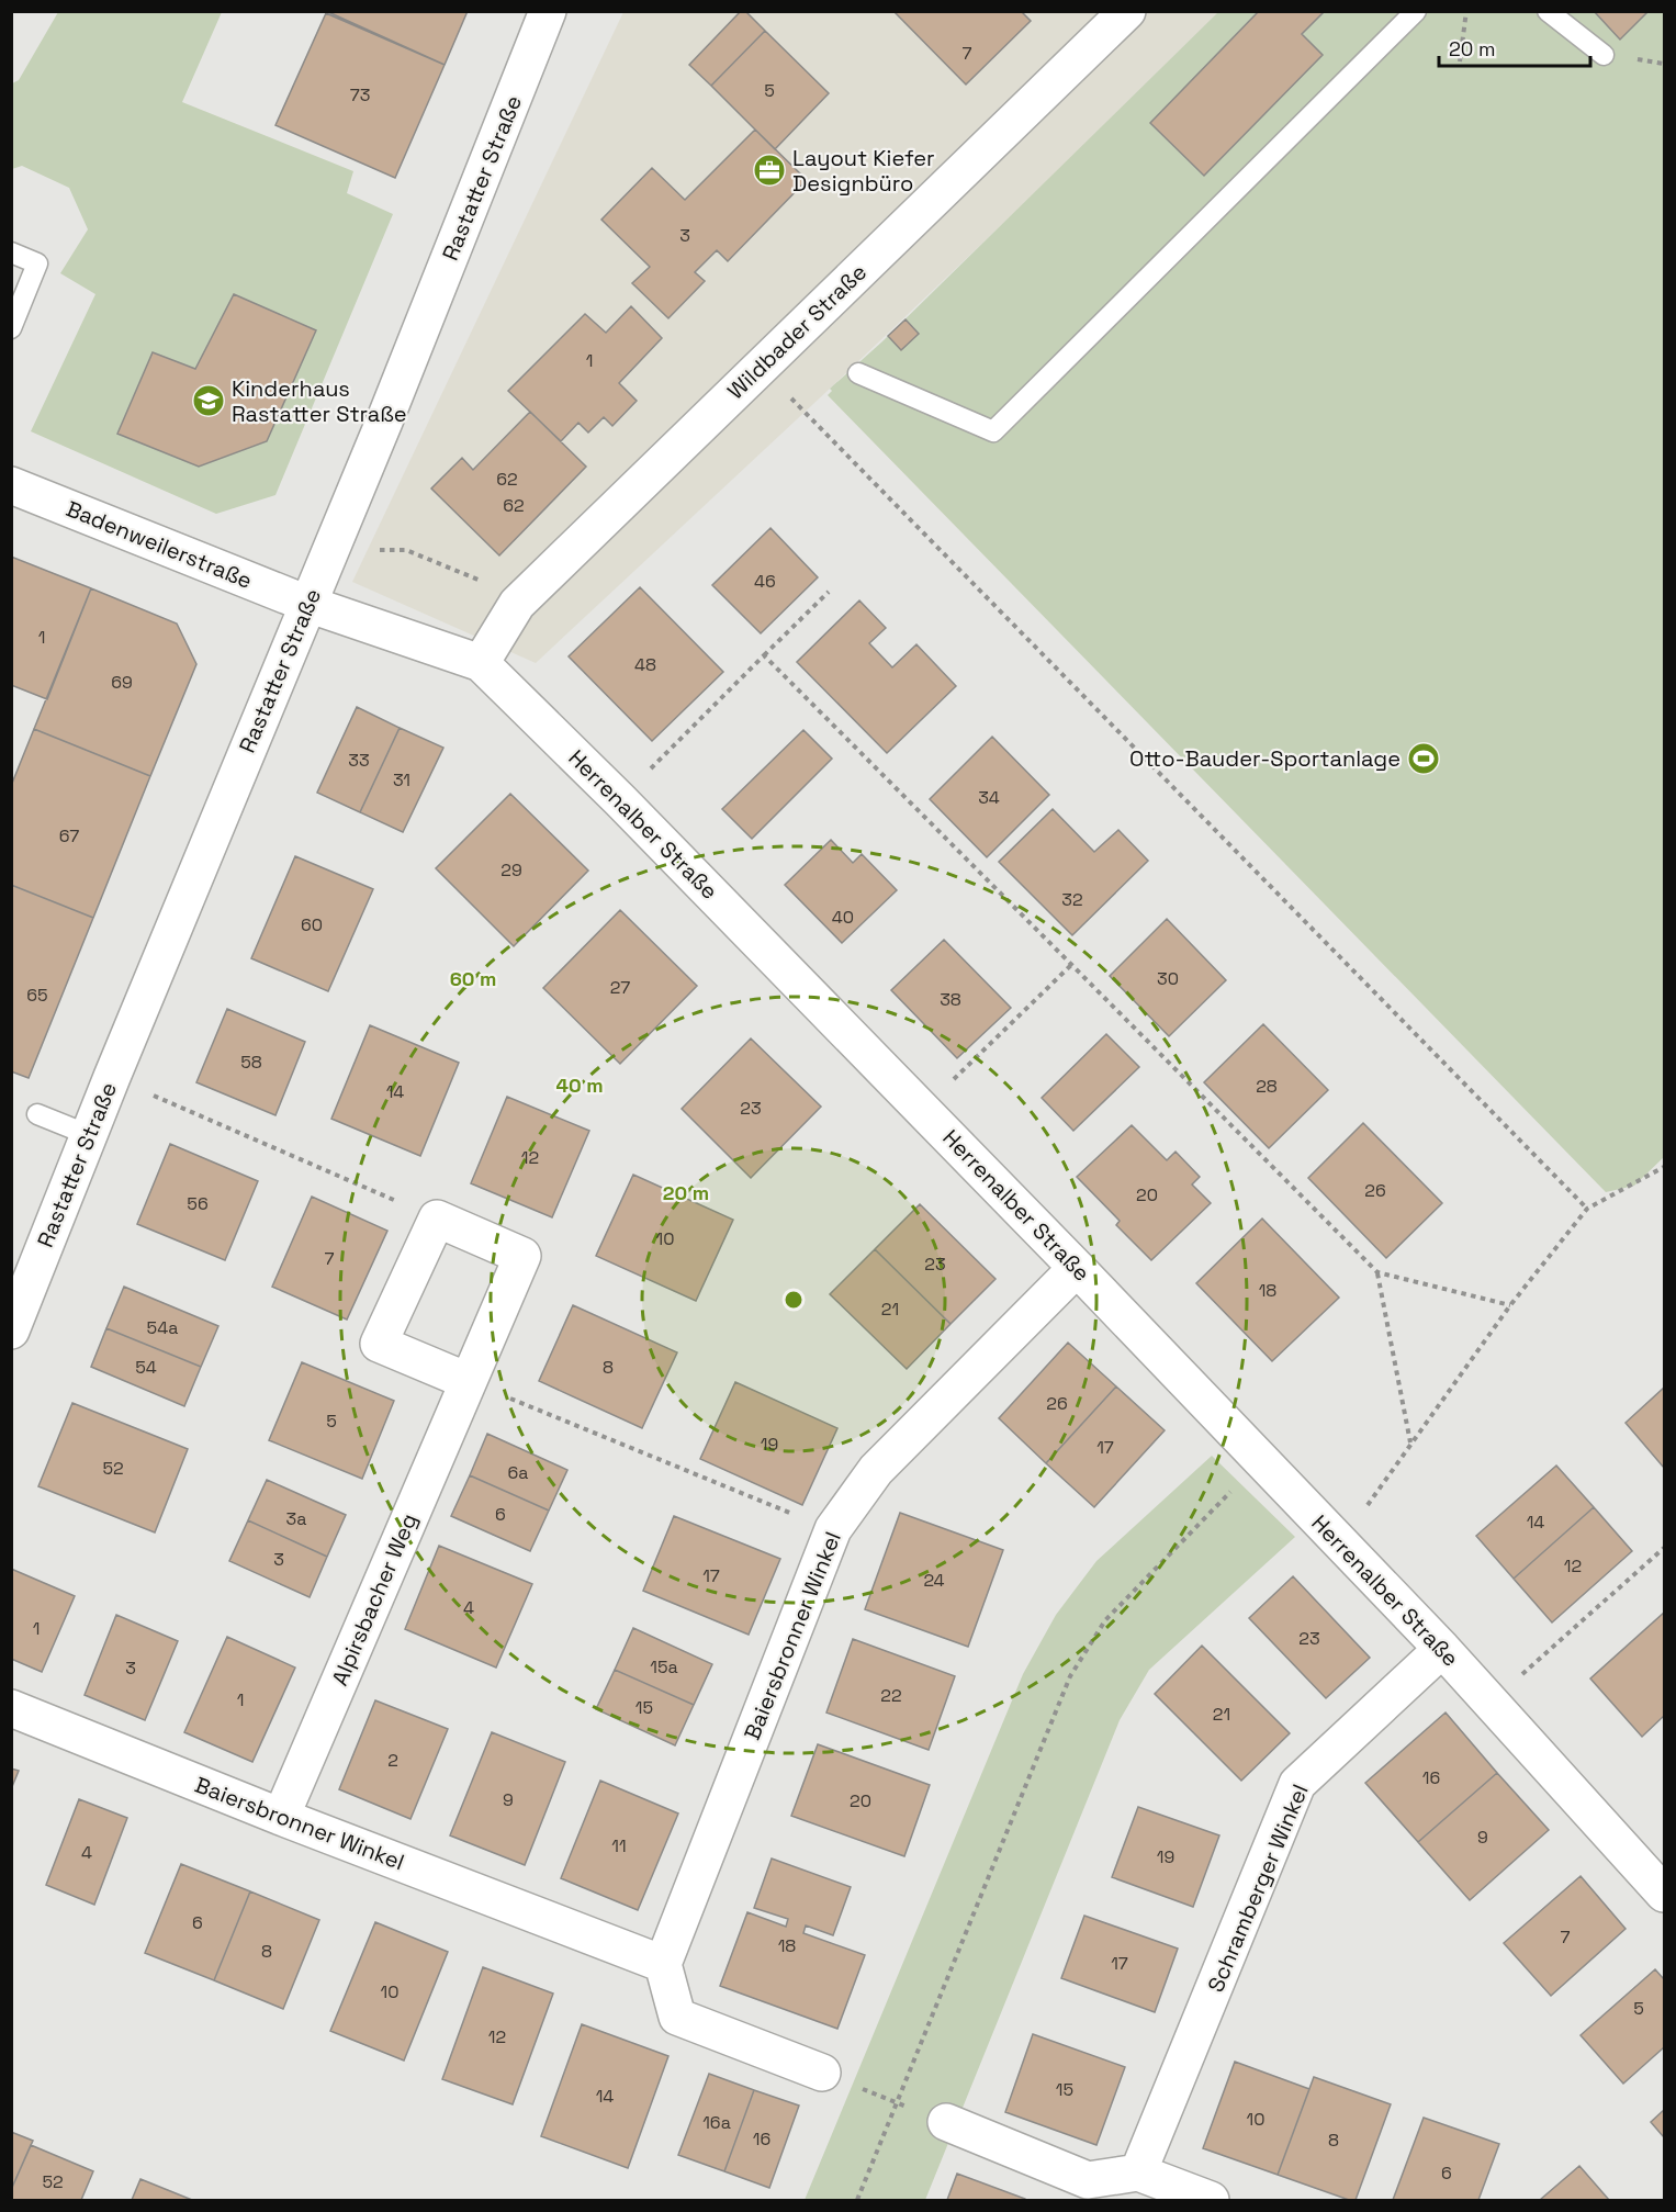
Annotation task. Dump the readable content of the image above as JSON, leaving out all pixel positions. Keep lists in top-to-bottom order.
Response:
{
  "streets": {
    "street": [
      "Rastatter Straße",
      "Wildbader Straße",
      "Badenweilerstraße",
      "Herrenalber Straße",
      "Alpirsbacher Weg",
      "Baiersbronner Winkel",
      "Schramberger Winkel"
    ]
  },
  "crossings": [
    ["Rastatter Straße", "Badenweilerstraße"],
    ["Rastatter Straße", "Herrenalber Straße"],
    ["Wildbader Straße", "Herrenalber Straße"],
    ["Badenweilerstraße", "Herrenalber Straße"],
    ["Herrenalber Straße", "Baiersbronner Winkel"],
    ["Herrenalber Straße", "Schramberger Winkel"],
    ["Alpirsbacher Weg", "Baiersbronner Winkel"]
  ],
  "places": {
    "office": ["Layout Kiefer Designbüro"],
    "school or university": ["Kinderhaus Rastatter Straße"],
    "sports": ["Otto-Bauder-Sportanlage"]
  },
  "house_numbers": [
    "7",
    "5",
    "73",
    "3",
    "1",
    "62",
    "62",
    "46",
    "1",
    "48",
    "69",
    "33",
    "31",
    "34",
    "67",
    "29",
    "32",
    "40",
    "60",
    "30",
    "27",
    "65",
    "38",
    "58",
    "28",
    "14",
    "23",
    "12",
    "26",
    "20",
    "56",
    "10",
    "7",
    "23",
    "18",
    "21",
    "54a",
    "54",
    "8",
    "26",
    "5",
    "19",
    "17",
    "52",
    "6a",
    "6",
    "3a",
    "14",
    "3",
    "12",
    "17",
    "24",
    "4",
    "1",
    "23",
    "15a",
    "3",
    "22",
    "1",
    "15",
    "21",
    "2",
    "16",
    "9",
    "20",
    "9",
    "11",
    "4",
    "19",
    "6",
    "7",
    "18",
    "8",
    "17",
    "10",
    "5",
    "12",
    "15",
    "14",
    "10",
    "16a",
    "16",
    "8",
    "6",
    "52"
  ],
  "scale_bar": "20 m",
  "rings": ["60 m", "40 m", "20 m"]
}
